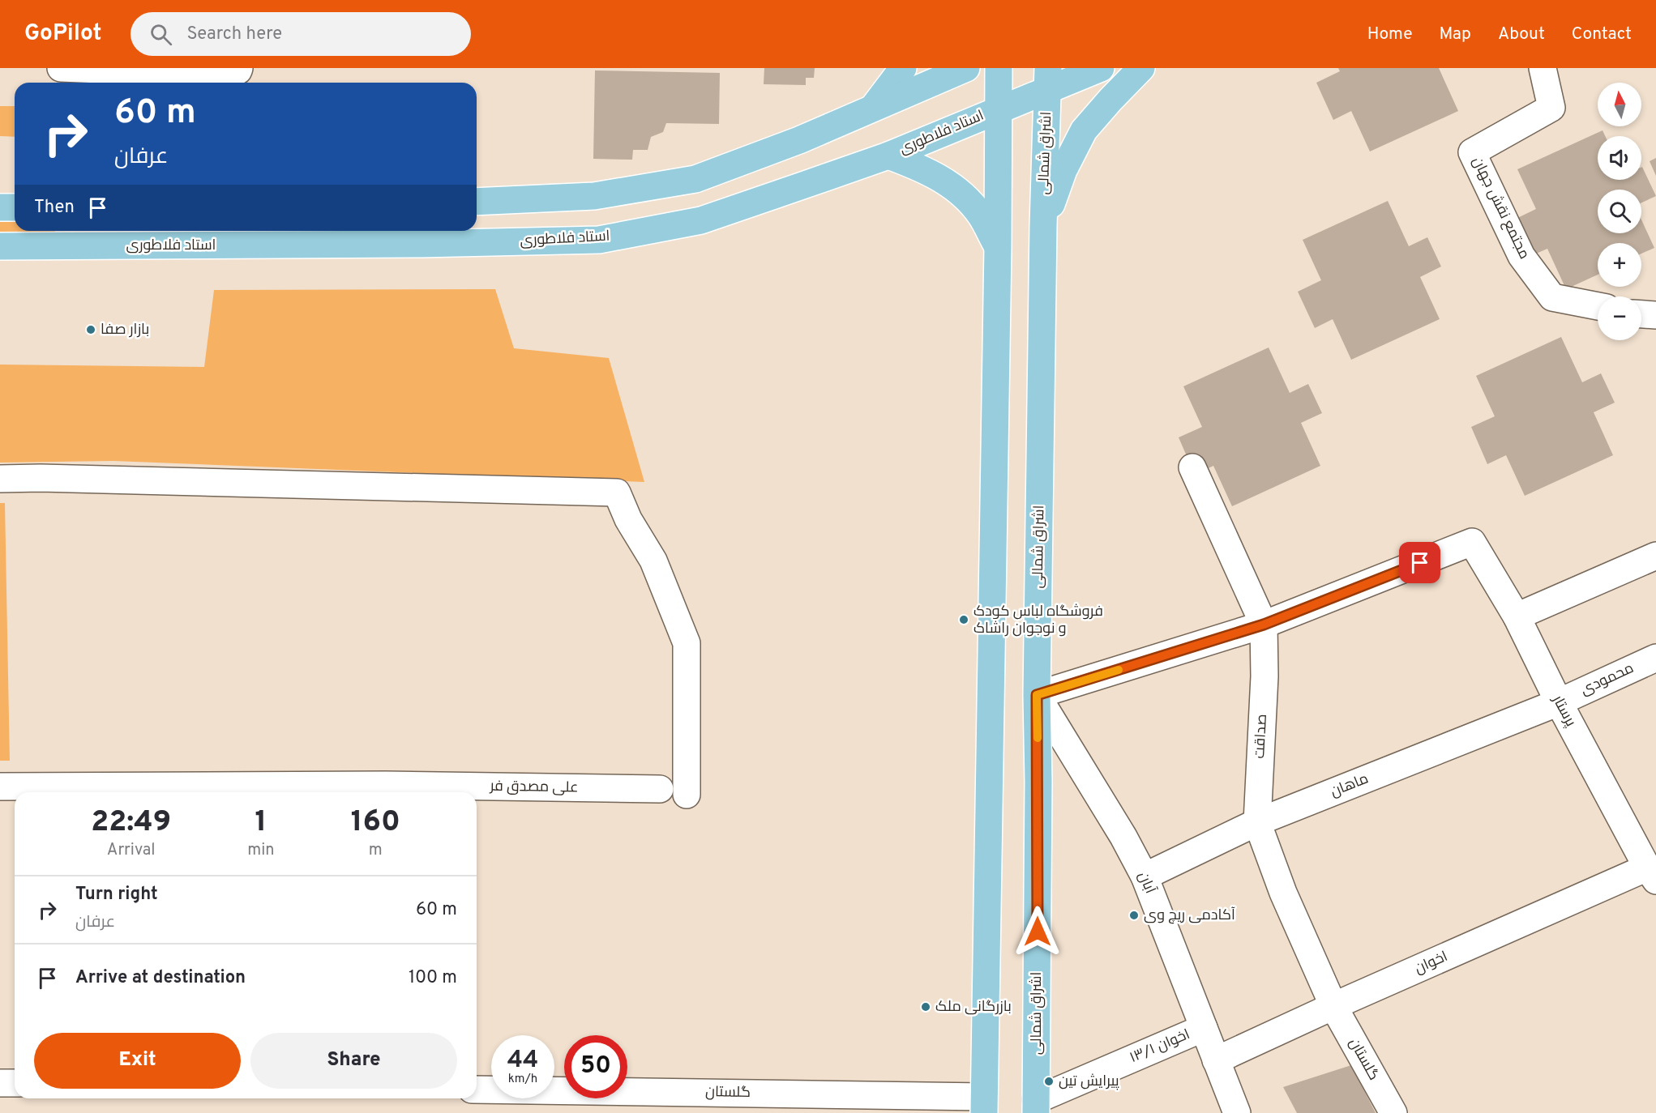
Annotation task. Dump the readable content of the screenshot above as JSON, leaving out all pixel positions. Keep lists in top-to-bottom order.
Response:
{
  "streets": {
    "main road": ["استاد فلاطوری", "اشراق شمالی"],
    "street": [
      "مجتمع نقش جهان",
      "محمودی",
      "پرستار",
      "صداقت",
      "ماهان",
      "علی مصدق فر",
      "آبان",
      "اخوان",
      "اخوان ۱۳/۱",
      "گلستان"
    ]
  },
  "crossings": [
    ["استاد فلاطوری", "اشراق شمالی"],
    ["اشراق شمالی", "آبان"],
    ["اشراق شمالی", "اخوان ۱۳/۱"],
    ["محمودی", "پرستار"],
    ["محمودی", "ماهان"],
    ["پرستار", "صداقت"],
    ["پرستار", "ماهان"],
    ["پرستار", "اخوان"],
    ["صداقت", "ماهان"],
    ["صداقت", "اخوان"],
    ["صداقت", "گلستان"],
    ["ماهان", "آبان"],
    ["آبان", "اخوان"],
    ["آبان", "اخوان ۱۳/۱"],
    ["اخوان", "گلستان"]
  ],
  "places": [
    "بازار صفا",
    "فروشگاه لباس کودک و نوجوان راشاک",
    "آکادمی ریچ وی",
    "بازرگانی ملک",
    "پیرایش تین"
  ],
  "north": "top",
  "page": {
    "header": "GoPilot",
    "search": "Search here",
    "nav": [
      "Home",
      "Map",
      "About",
      "Contact"
    ],
    "map_buttons": ["+", "−"],
    "turn": ["60 m", "عرفان"],
    "then": "Then",
    "eta": [
      "22:49",
      "Arrival",
      "1",
      "min",
      "160",
      "m"
    ],
    "list": [
      {
        "name": "Turn right",
        "note": "عرفان",
        "value": "60 m"
      },
      {
        "name": "Arrive at destination",
        "value": "100 m"
      }
    ],
    "buttons": ["Exit", "Share"],
    "speed": "44 km/h",
    "limit": "50"
  }
}
